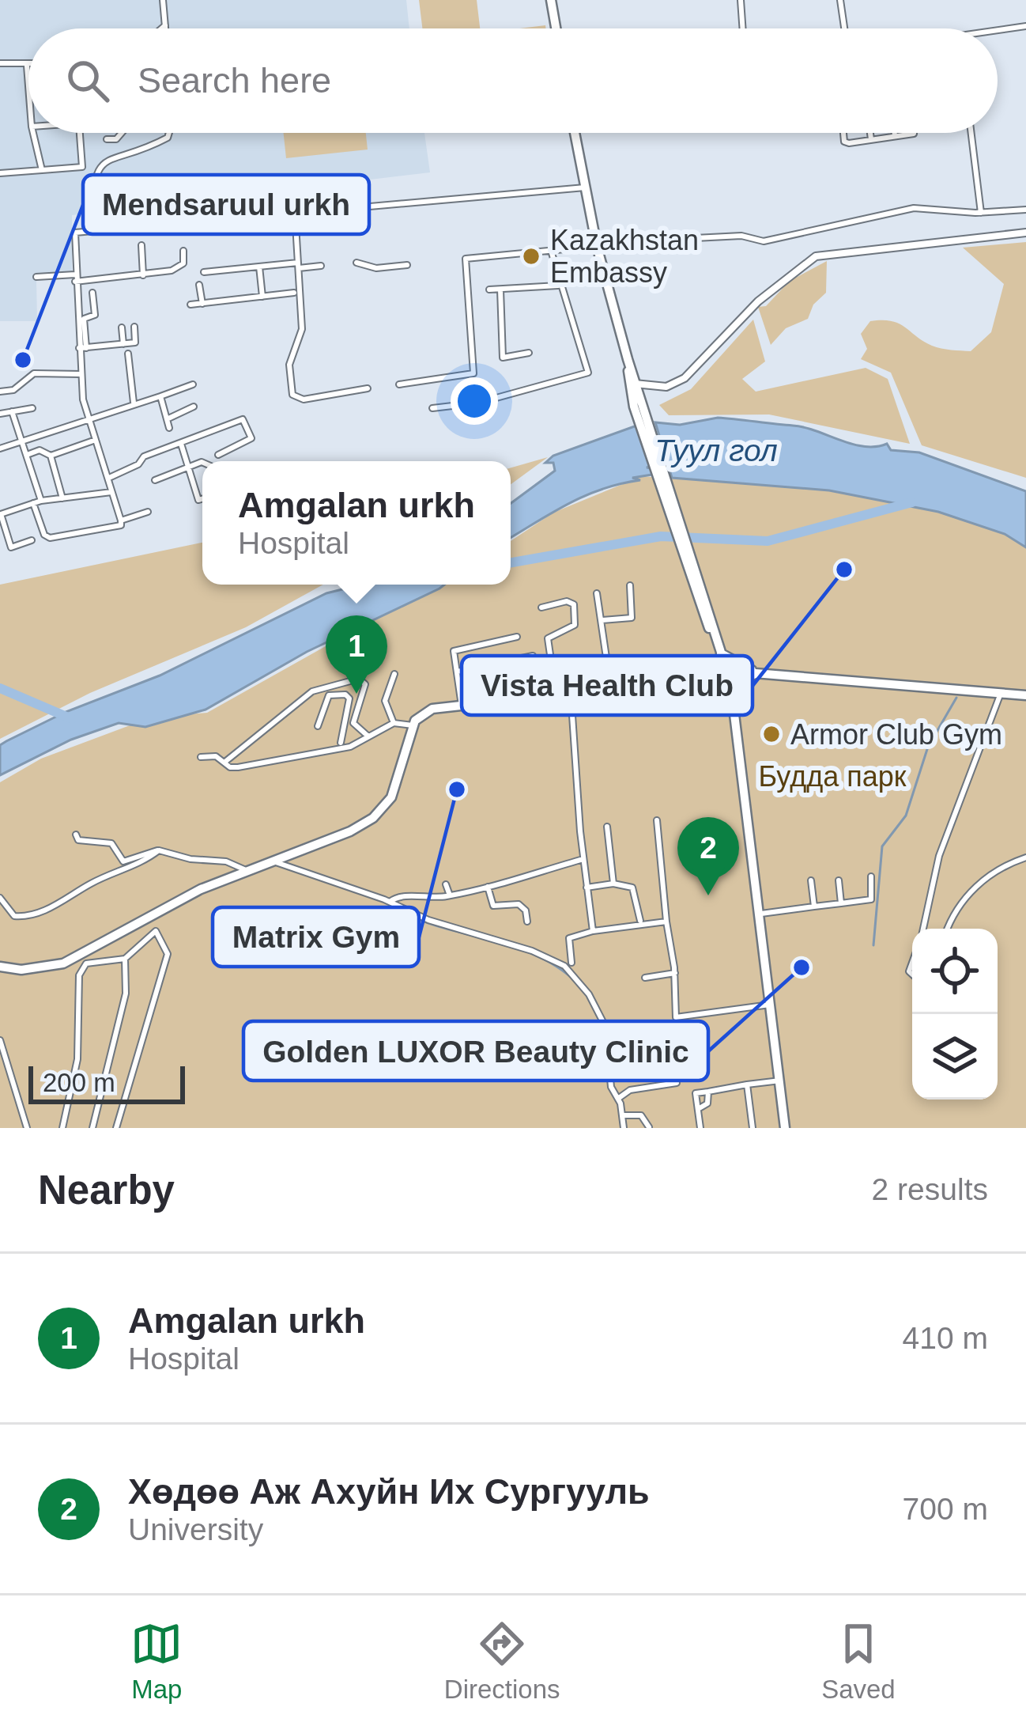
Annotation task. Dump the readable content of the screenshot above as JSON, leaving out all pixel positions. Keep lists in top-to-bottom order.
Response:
{
  "water": ["Туул гол"],
  "parks": ["Будда парк"],
  "places": [
    "Kazakhstan Embassy",
    "Mendsaruul urkh",
    "Vista Health Club",
    "Armor Club Gym",
    "Matrix Gym",
    "Golden LUXOR Beauty Clinic"
  ],
  "scale_bar": "200 m",
  "page": {
    "search": "Search here",
    "popup": ["Amgalan urkh", "Hospital"],
    "pins": ["1", "2"],
    "scale": "200 m",
    "heading": ["Nearby", "2 results"],
    "list": [
      {
        "mark": "1",
        "name": "Amgalan urkh",
        "note": "Hospital",
        "value": "410 m"
      },
      {
        "mark": "2",
        "name": "Хөдөө Аж Ахуйн Их Сургууль",
        "note": "University",
        "value": "700 m"
      }
    ],
    "nav": ["Map", "Directions", "Saved"]
  }
}
